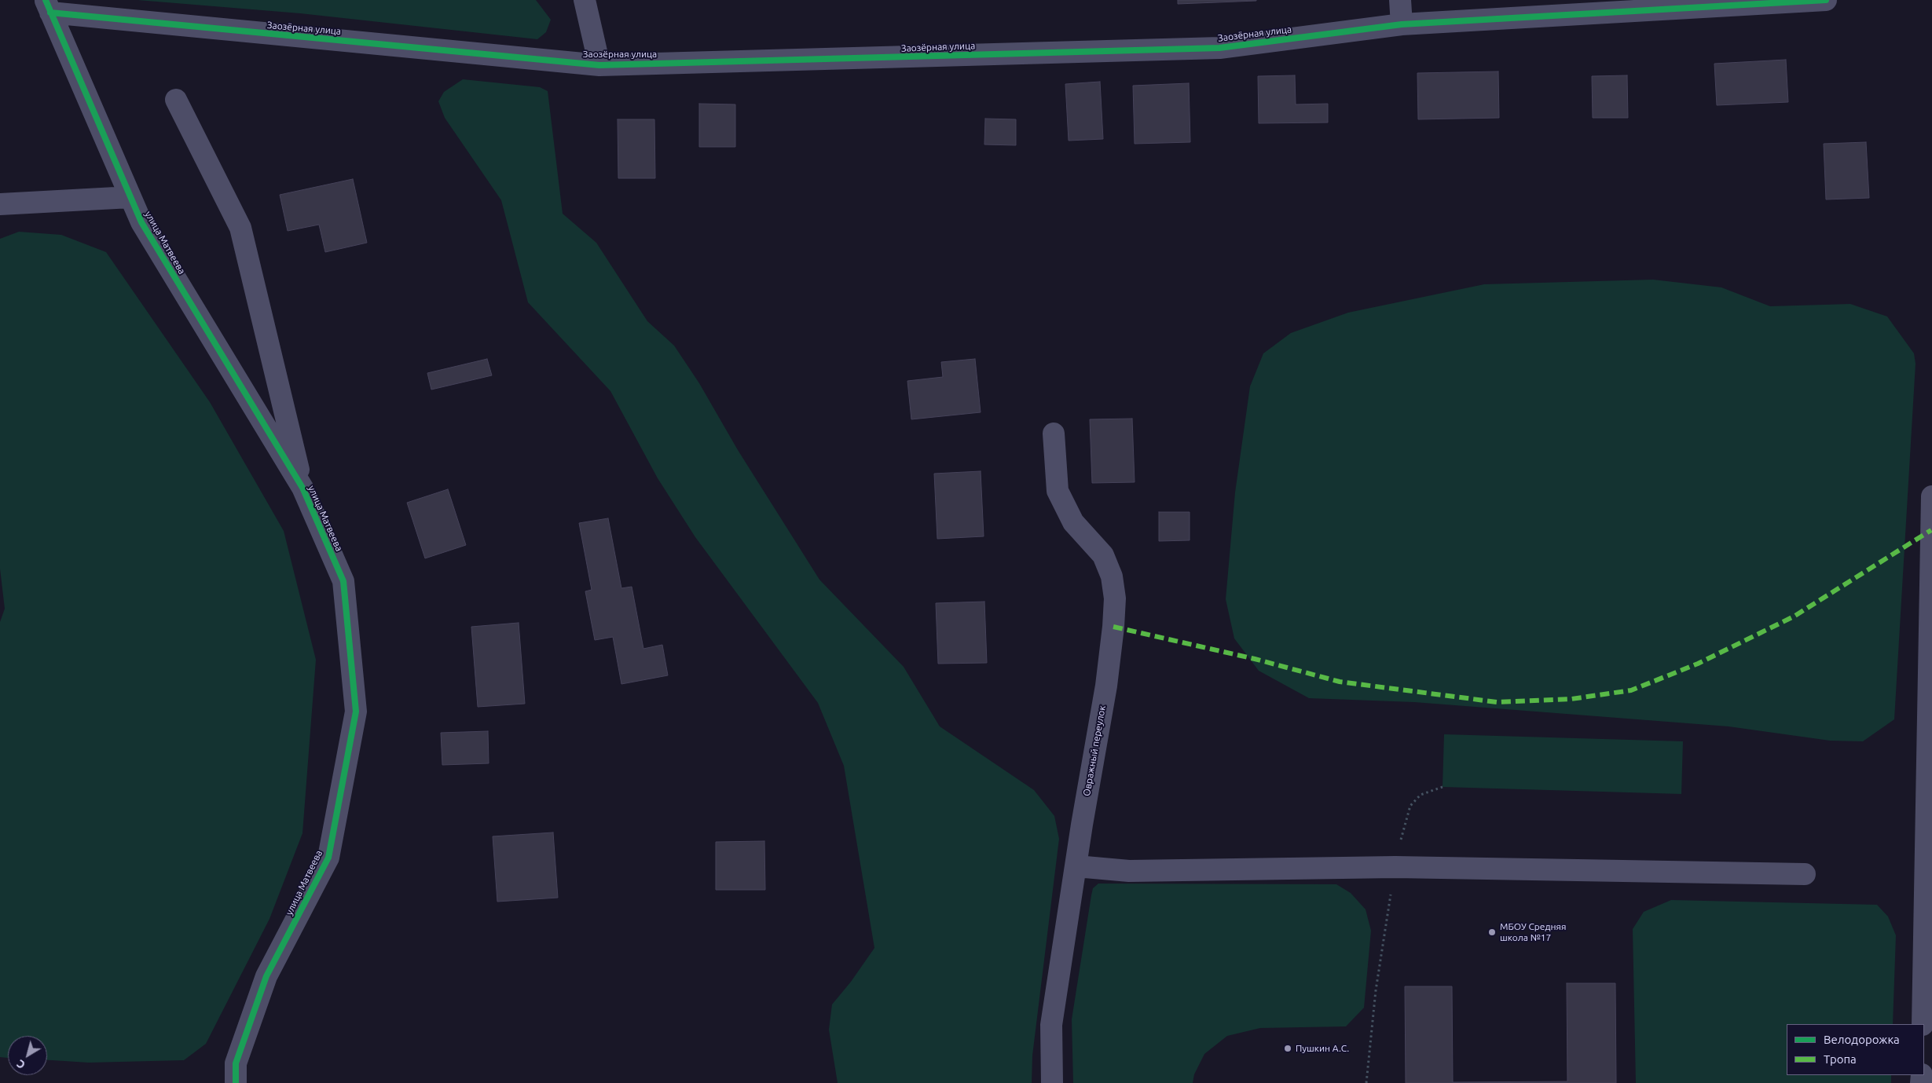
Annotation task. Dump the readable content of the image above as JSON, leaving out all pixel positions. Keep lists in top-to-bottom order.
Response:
{
  "streets": {
    "street": ["Заозёрная улица", "улица Матвеева", "Овражный переулок"]
  },
  "crossings": [
    ["Заозёрная улица", "улица Матвеева"]
  ],
  "places": ["МБОУ Средняя школа №17", "Пушкин А.С."],
  "legend": ["Велодорожка", "Тропа"],
  "north": "bottom left"
}
